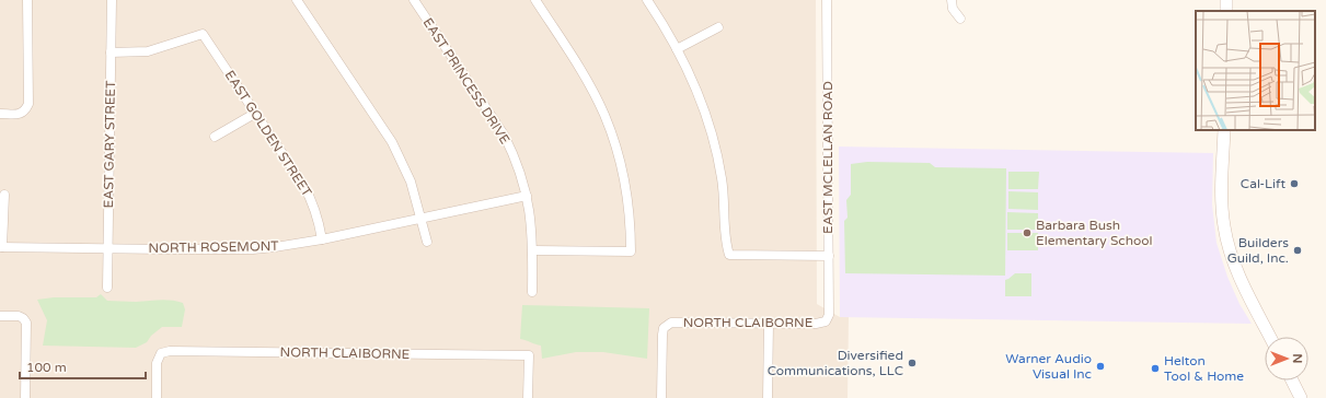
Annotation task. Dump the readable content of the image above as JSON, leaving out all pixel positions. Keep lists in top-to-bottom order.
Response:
{
  "streets": {
    "street": [
      "EAST PRINCESS DRIVE",
      "EAST GOLDEN STREET",
      "EAST GARY STREET",
      "EAST MCLELLAN ROAD",
      "NORTH ROSEMONT",
      "NORTH CLAIBORNE"
    ]
  },
  "crossings": [
    ["EAST PRINCESS DRIVE", "NORTH ROSEMONT"],
    ["EAST GOLDEN STREET", "EAST GARY STREET"],
    ["EAST GOLDEN STREET", "NORTH ROSEMONT"],
    ["EAST GARY STREET", "NORTH ROSEMONT"],
    ["EAST MCLELLAN ROAD", "NORTH CLAIBORNE"]
  ],
  "places": [
    "Cal-Lift",
    "Barbara Bush Elementary School",
    "Builders Guild, Inc.",
    "Diversified Communications, LLC",
    "Warner Audio Visual Inc",
    "Helton Tool & Home"
  ],
  "scale_bar": "100 m",
  "north": "right"
}
